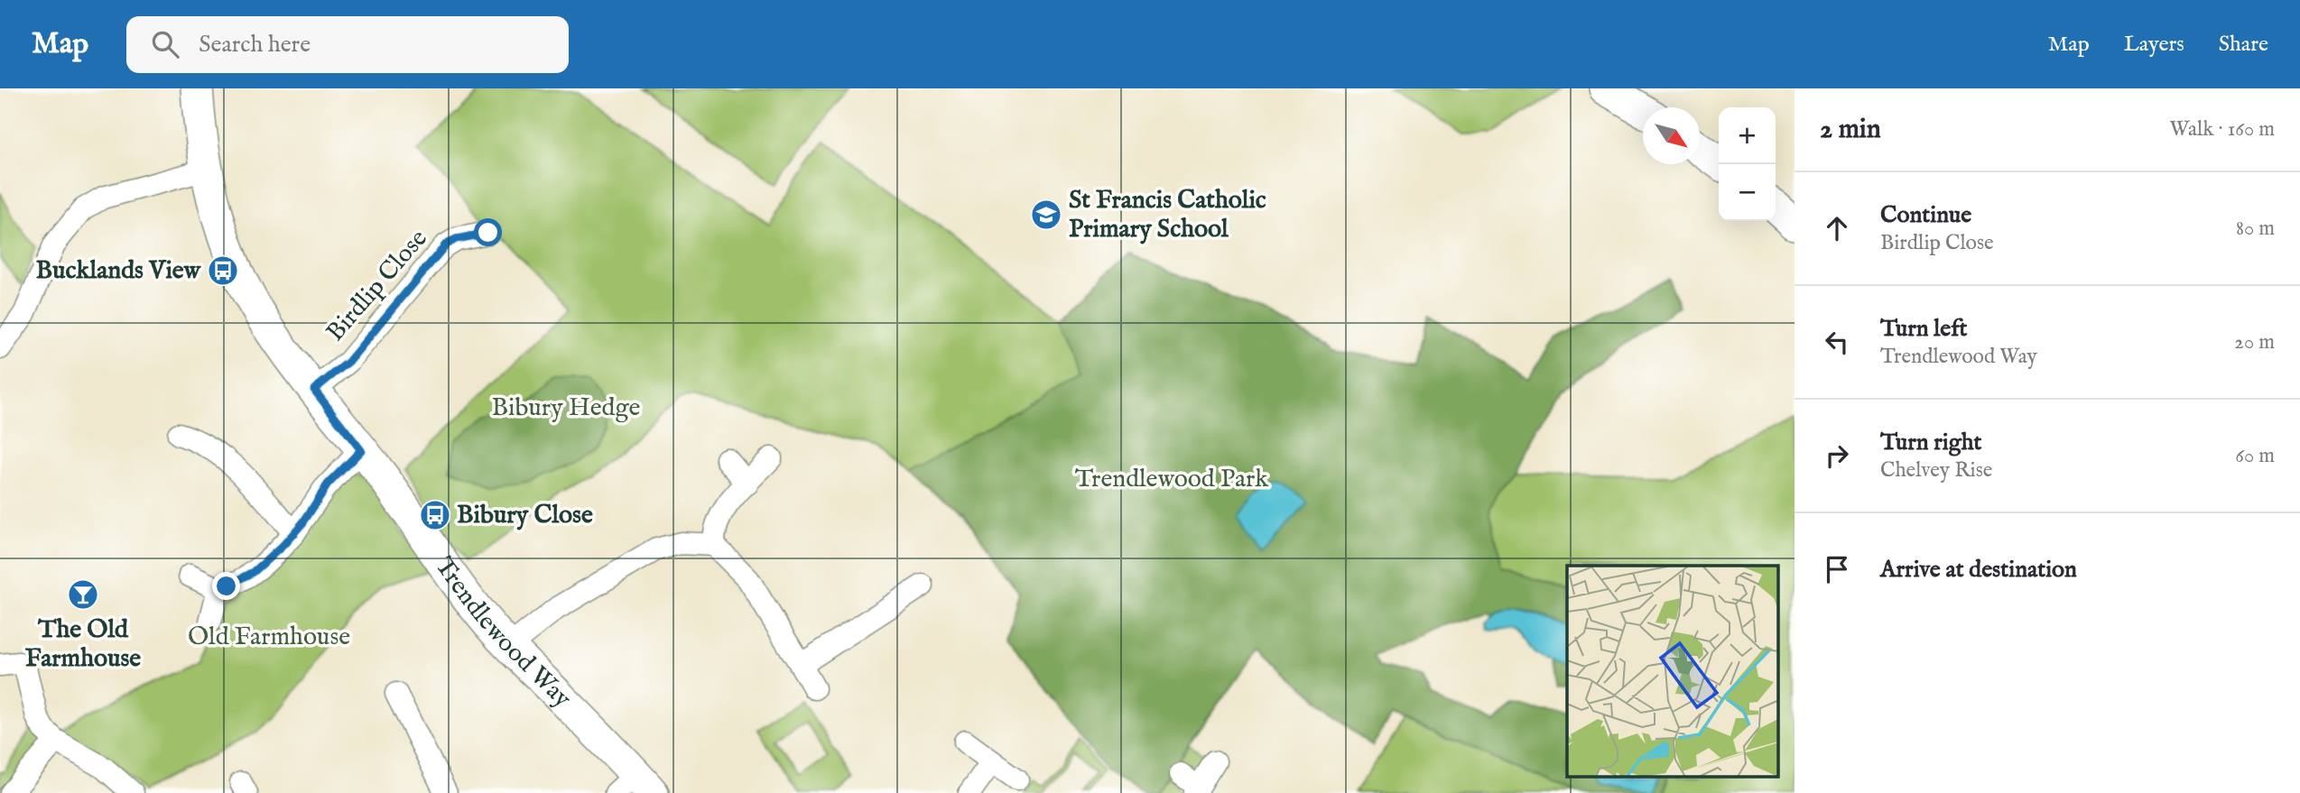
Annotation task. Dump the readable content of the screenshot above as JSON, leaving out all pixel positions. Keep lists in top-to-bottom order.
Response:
{
  "streets": {
    "street": ["Birdlip Close", "Trendlewood Way"]
  },
  "crossings": [
    ["Birdlip Close", "Trendlewood Way"]
  ],
  "parks": ["Bibury Hedge", "Trendlewood Park", "Old Farmhouse"],
  "places": {
    "school or university": ["St Francis Catholic Primary School"],
    "bus stop": ["Bucklands View", "Bibury Close"],
    "bar": ["The Old Farmhouse"]
  },
  "north": "bottom right",
  "page": {
    "header": "Map",
    "search": "Search here",
    "nav": ["Map", "Layers", "Share"],
    "heading": ["2 min", "Walk · 160 m"],
    "map_buttons": ["+", "−"],
    "list": [
      ["Continue", "Birdlip Close", "80 m"],
      ["Turn left", "Trendlewood Way", "20 m"],
      ["Turn right", "Chelvey Rise", "60 m"],
      "Arrive at destination"
    ]
  }
}
